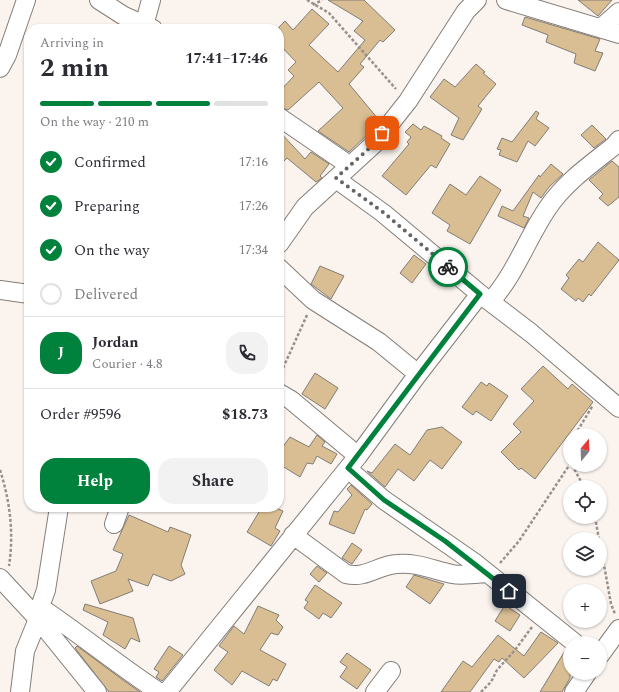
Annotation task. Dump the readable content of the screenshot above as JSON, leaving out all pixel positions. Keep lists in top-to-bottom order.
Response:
{
  "north": "top",
  "page": {
    "heading": ["2 min", "Arriving in", "17:41–17:46"],
    "panel": [
      "Jordan",
      "Courier · 4.8",
      "Order #9596",
      "$18.73"
    ],
    "bar": "On the way · 210 m",
    "list": [
      ["Confirmed", "17:16"],
      ["Preparing", "17:26"],
      ["On the way", "17:34"],
      "Delivered"
    ],
    "round": "J",
    "map_buttons": ["+", "−"],
    "buttons": ["Help", "Share"]
  }
}
